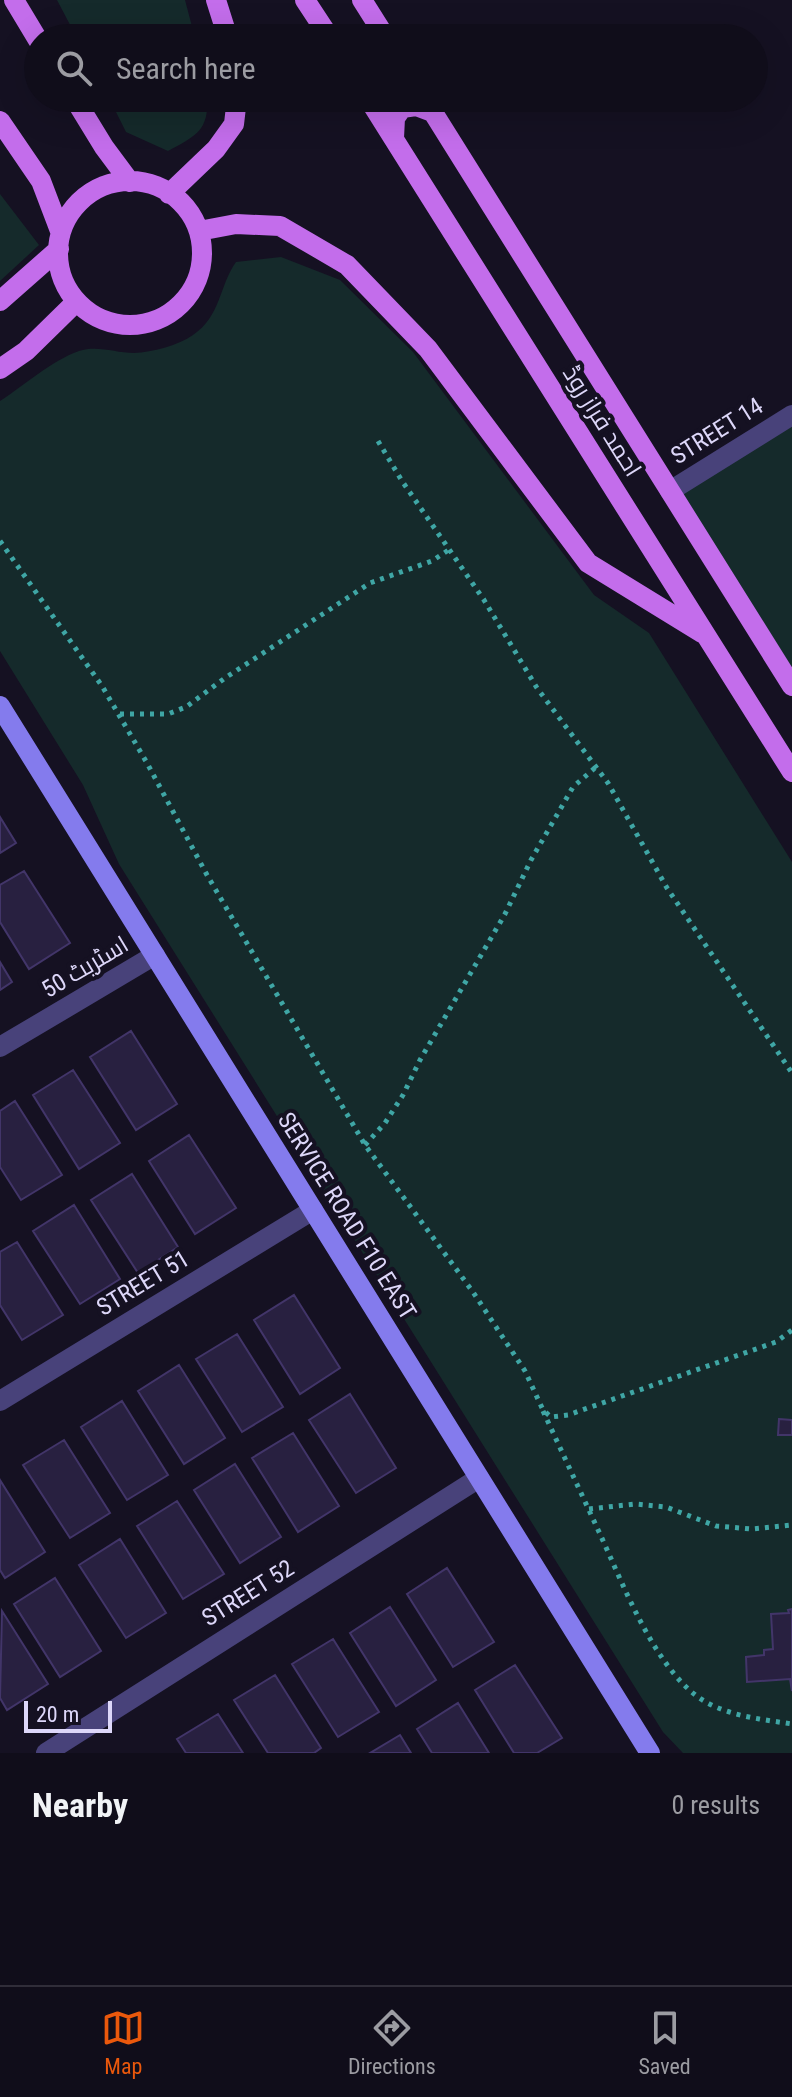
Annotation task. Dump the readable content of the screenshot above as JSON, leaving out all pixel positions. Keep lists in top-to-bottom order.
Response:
{
  "streets": {
    "main road": ["احمد فراز روڈ"],
    "street": [
      "STREET 14",
      "اسٹریٹ 50",
      "SERVICE ROAD F10 EAST",
      "STREET 51",
      "STREET 52"
    ]
  },
  "crossings": [
    ["احمد فراز روڈ", "STREET 14"],
    ["اسٹریٹ 50", "SERVICE ROAD F10 EAST"],
    ["SERVICE ROAD F10 EAST", "STREET 51"],
    ["SERVICE ROAD F10 EAST", "STREET 52"]
  ],
  "scale_bar": "20 m",
  "page": {
    "search": "Search here",
    "scale": "20 m",
    "heading": ["Nearby", "0 results"],
    "nav": ["Map", "Directions", "Saved"]
  }
}
